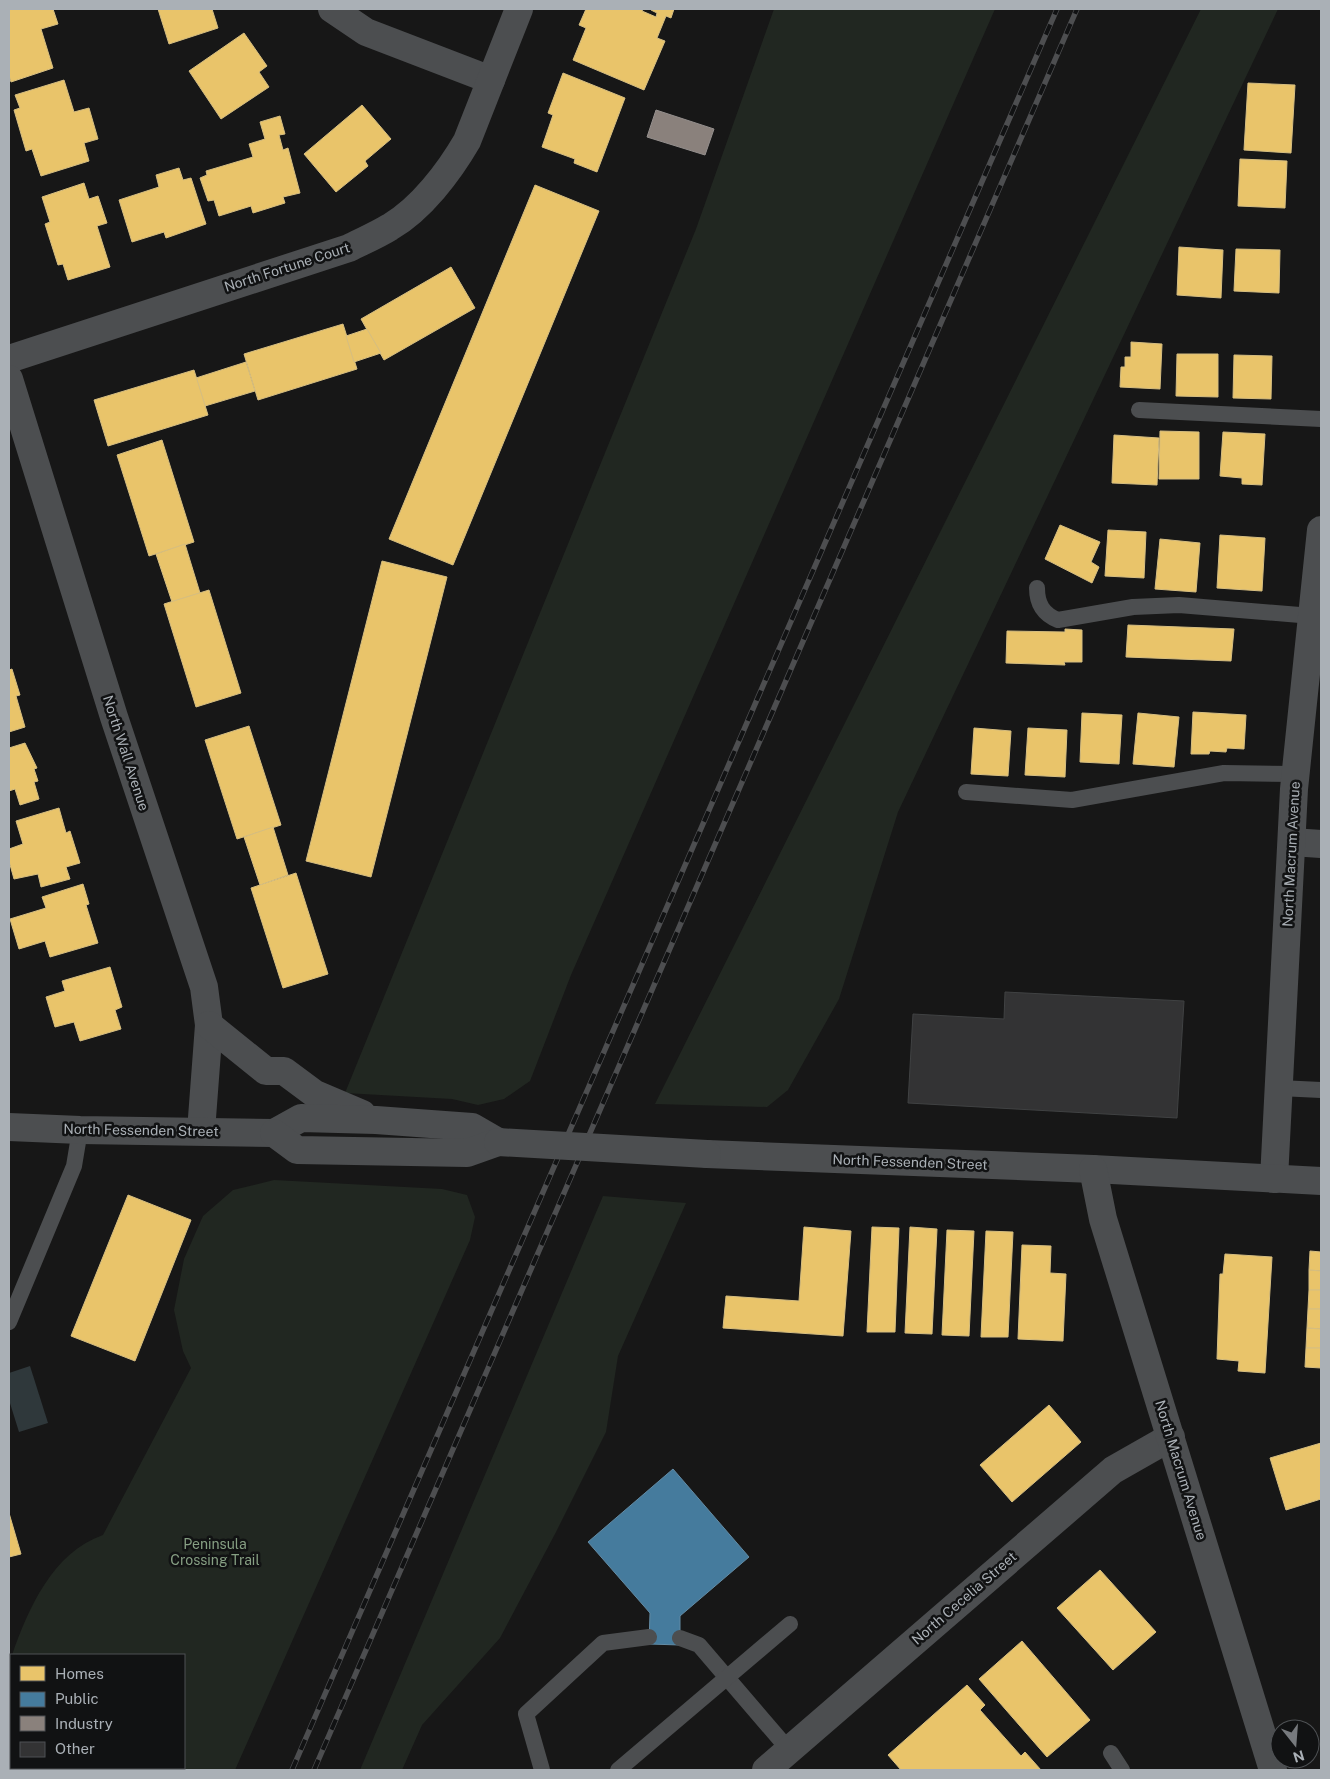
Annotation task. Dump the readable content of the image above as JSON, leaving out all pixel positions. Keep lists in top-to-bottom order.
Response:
{
  "streets": {
    "street": [
      "North Fortune Court",
      "North Wall Avenue",
      "North Macrum Avenue",
      "North Fessenden Street",
      "North Cecelia Street"
    ]
  },
  "crossings": [
    ["North Wall Avenue", "North Fessenden Street"],
    ["North Macrum Avenue", "North Fessenden Street"],
    ["North Macrum Avenue", "North Cecelia Street"]
  ],
  "parks": ["Peninsula Crossing Trail"],
  "legend": [
    "Homes",
    "Public",
    "Industry",
    "Other"
  ],
  "north": "bottom"
}
